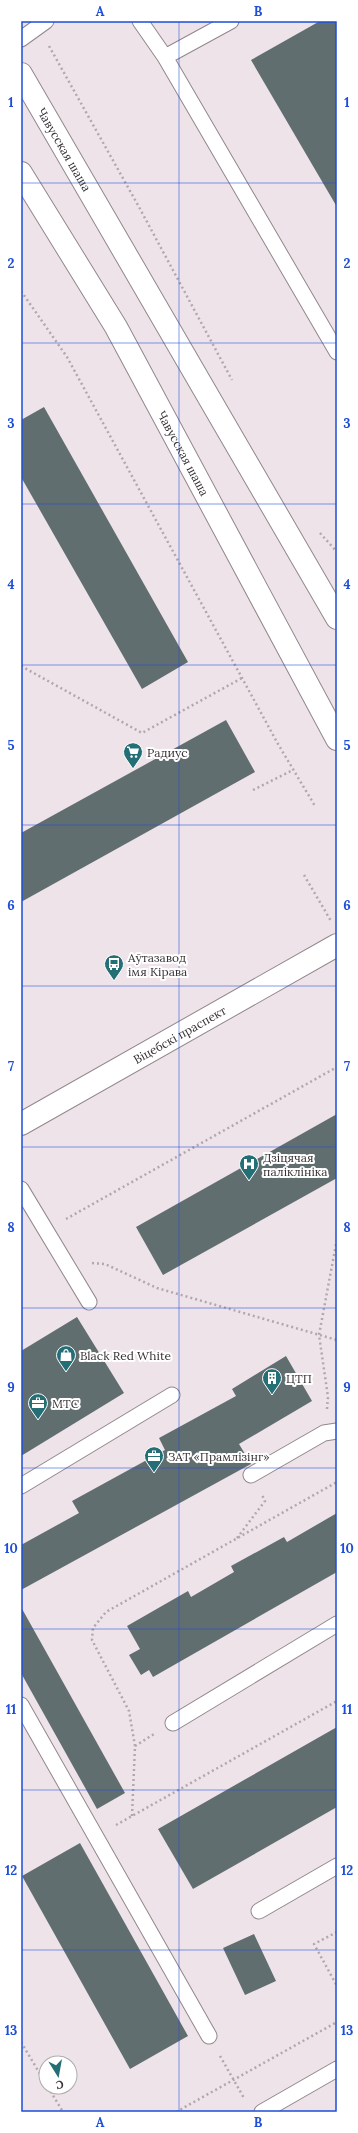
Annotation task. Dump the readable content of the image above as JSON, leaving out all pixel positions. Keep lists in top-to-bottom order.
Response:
{
  "streets": {
    "main road": ["Чавусская шаша", "Віцебскі праспект"]
  },
  "places": {
    "supermarket": ["Радиус"],
    "bus stop": ["Аўтазавод імя Кірава"],
    "hospital": ["Дзіцячая паліклініка"],
    "shop": ["Black Red White"],
    "building": ["ЦТП"],
    "office": ["МТС", "ЗАТ «Прамлізінг»"]
  },
  "north": "bottom",
  "grid": {
    "columns": ["A", "B"],
    "rows": [
      "1",
      "2",
      "3",
      "4",
      "5",
      "6",
      "7",
      "8",
      "9",
      "10",
      "11",
      "12",
      "13"
    ]
  }
}
